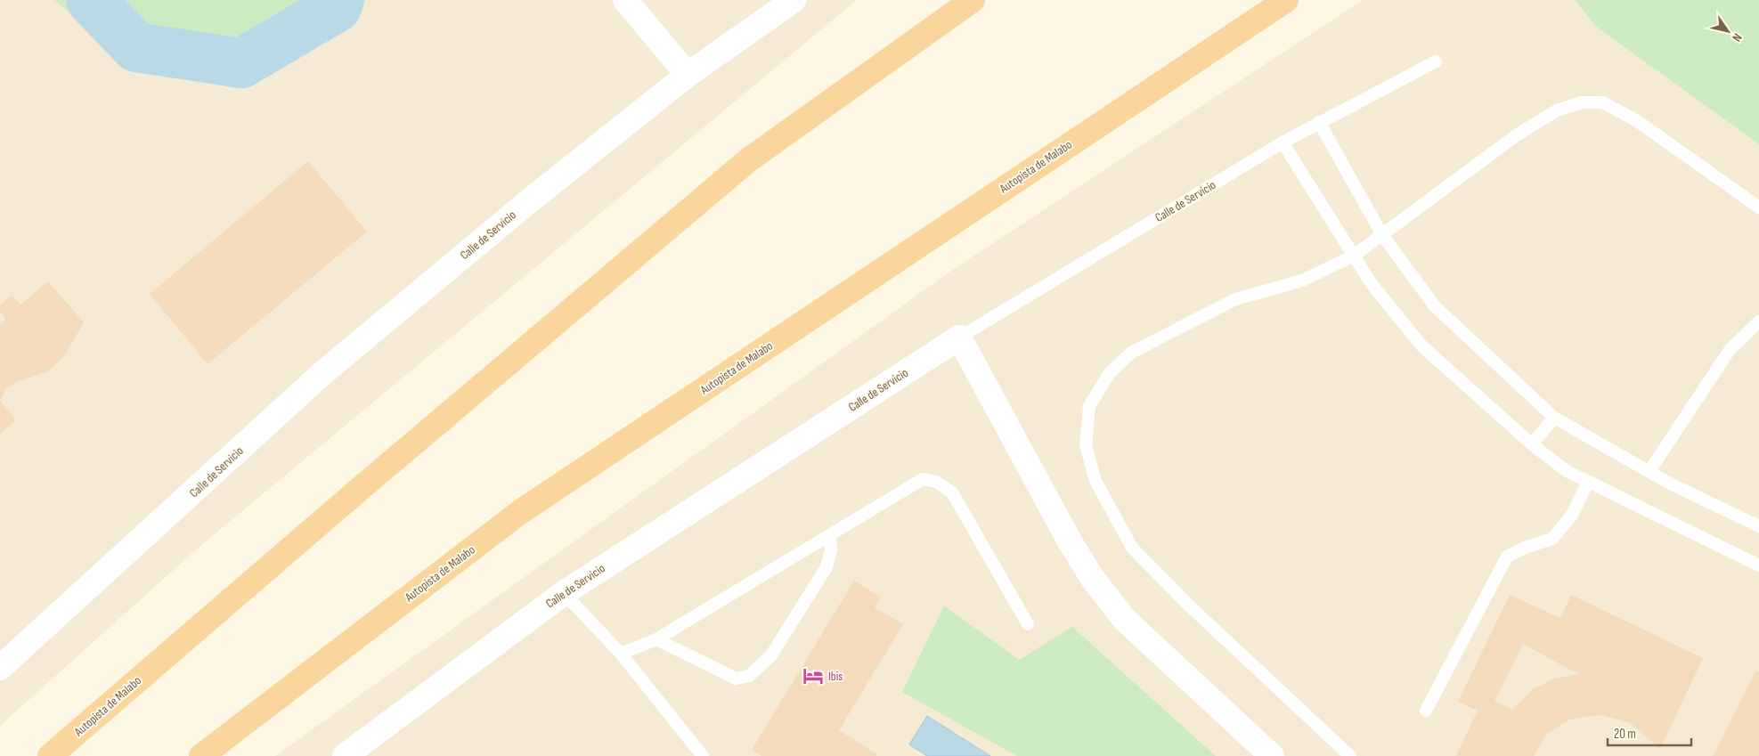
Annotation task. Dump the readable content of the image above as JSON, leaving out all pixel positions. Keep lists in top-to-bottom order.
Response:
{
  "streets": {
    "highway": ["Autopista de Malabo"],
    "street": ["Calle de Servicio"]
  },
  "places": {
    "hotel": ["Ibis"]
  },
  "scale_bar": "20 m",
  "north": "bottom right"
}
